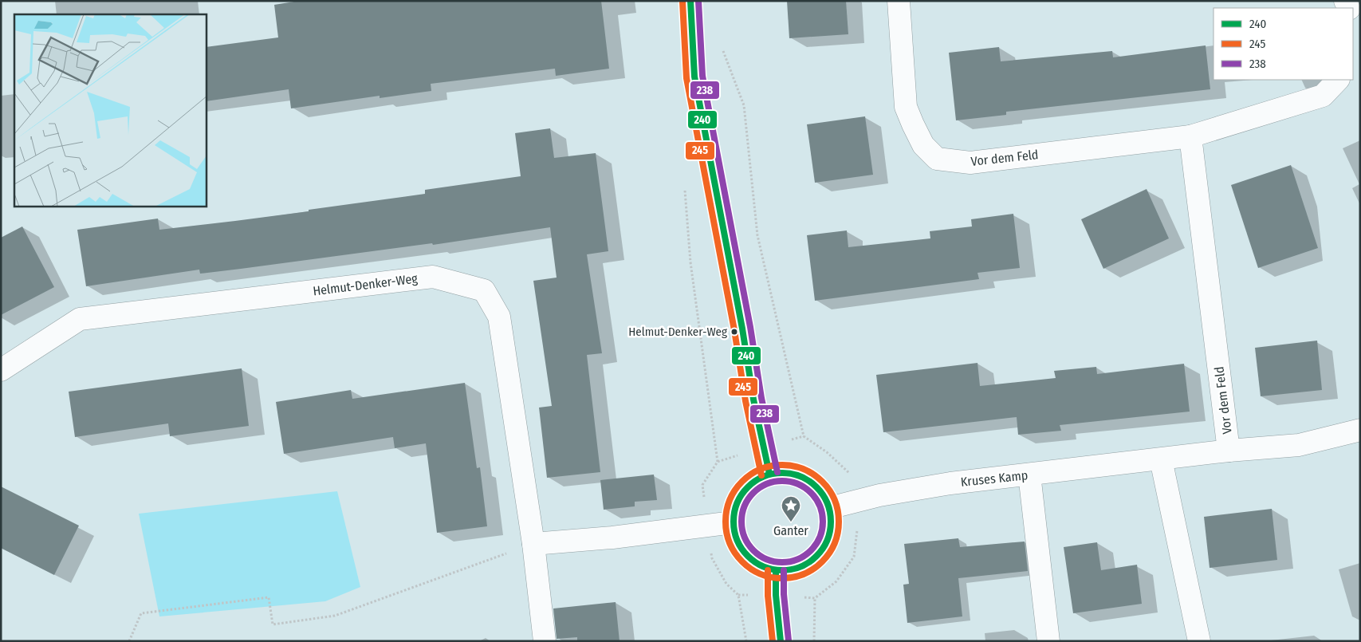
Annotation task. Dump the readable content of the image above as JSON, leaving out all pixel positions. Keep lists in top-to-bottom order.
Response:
{
  "streets": {
    "street": ["Vor dem Feld", "Helmut-Denker-Weg", "Kruses Kamp"]
  },
  "crossings": [
    ["Vor dem Feld", "Kruses Kamp"]
  ],
  "places": {
    "other": ["Helmut-Denker-Weg"],
    "place": ["Ganter"]
  },
  "lines": ["transit line 240", "transit line 238", "transit line 245"],
  "legend": ["240", "245", "238"]
}
